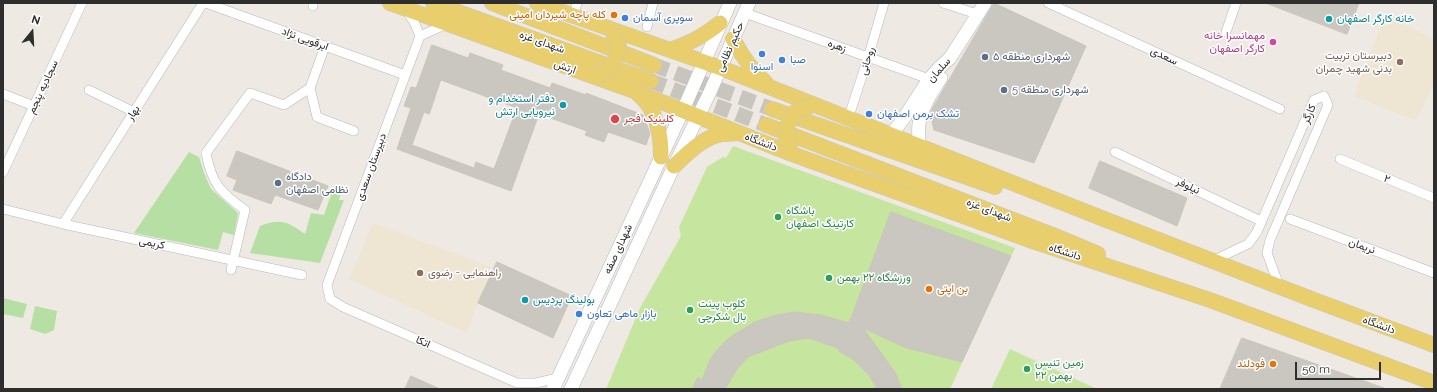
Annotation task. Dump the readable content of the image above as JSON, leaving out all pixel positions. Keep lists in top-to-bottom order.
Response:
{
  "streets": {
    "main road": [
      "شهدای غزه",
      "حکیم نظامی",
      "ارتش",
      "سلمان",
      "دانشگاه",
      "شهدای صفه"
    ],
    "street": [
      "ابرقویی نژاد",
      "زهره",
      "سعدی",
      "روحانی",
      "سجادیه پنجم",
      "بهار",
      "کارگر",
      "دبیرستان سعدی",
      "۲",
      "نیلوفر",
      "کریمی",
      "نریمان",
      "اتکا"
    ]
  },
  "crossings": [
    ["ابرقویی نژاد", "بهار"],
    ["ابرقویی نژاد", "دبیرستان سعدی"],
    ["شهدای غزه", "دانشگاه"],
    ["زهره", "حکیم نظامی"],
    ["زهره", "روحانی"],
    ["زهره", "سلمان"],
    ["حکیم نظامی", "ارتش"],
    ["حکیم نظامی", "دانشگاه"],
    ["حکیم نظامی", "شهدای صفه"],
    ["روحانی", "دانشگاه"],
    ["ارتش", "دانشگاه"],
    ["ارتش", "شهدای صفه"],
    ["سلمان", "دانشگاه"],
    ["بهار", "کریمی"],
    ["کارگر", "دانشگاه"],
    ["کارگر", "نیلوفر"],
    ["دانشگاه", "شهدای صفه"],
    ["دبیرستان سعدی", "اتکا"]
  ],
  "places": [
    "کله پاچه شیردان امینی",
    "سوپری آسمان",
    "خانه کارگر اصفهان",
    "مهمانسرا خانه کارگر اصفهان",
    "اسنوا",
    "شهرداری منطقه ۵",
    "صبا",
    "دبیرستان تربیت بدنی شهید چمران",
    "شهرداری منطقه 5",
    "دفتر استخدام و نیرویابی ارتش",
    "تشک برمن اصفهان",
    "کلینیک فجر",
    "دادگاه نظامی اصفهان",
    "باشگاه کارتینگ اصفهان",
    "راهنمایی - رضوی",
    "ورزشگاه ۲۲ بهمن",
    "بن اپتی",
    "بولینگ پردیس",
    "کلوب پینت بال شکرچی",
    "بازار ماهی تعاون",
    "فودلند",
    "زمین تنیس ۲۲ بهمن"
  ],
  "scale_bar": "50 m",
  "north": "top"
}
